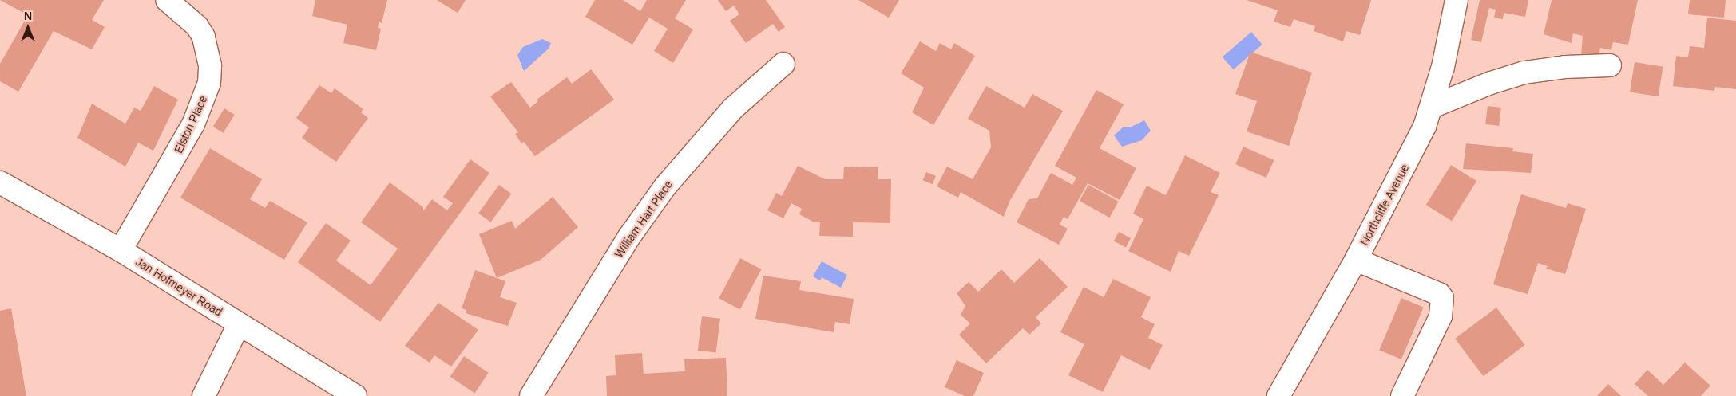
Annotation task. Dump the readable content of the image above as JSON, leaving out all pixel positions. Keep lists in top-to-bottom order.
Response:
{
  "streets": {
    "street": [
      "Elston Place",
      "Northcliffe Avenue",
      "William Hart Place",
      "Jan Hofmeyer Road"
    ]
  },
  "crossings": [
    ["Elston Place", "Jan Hofmeyer Road"]
  ],
  "north": "top"
}
